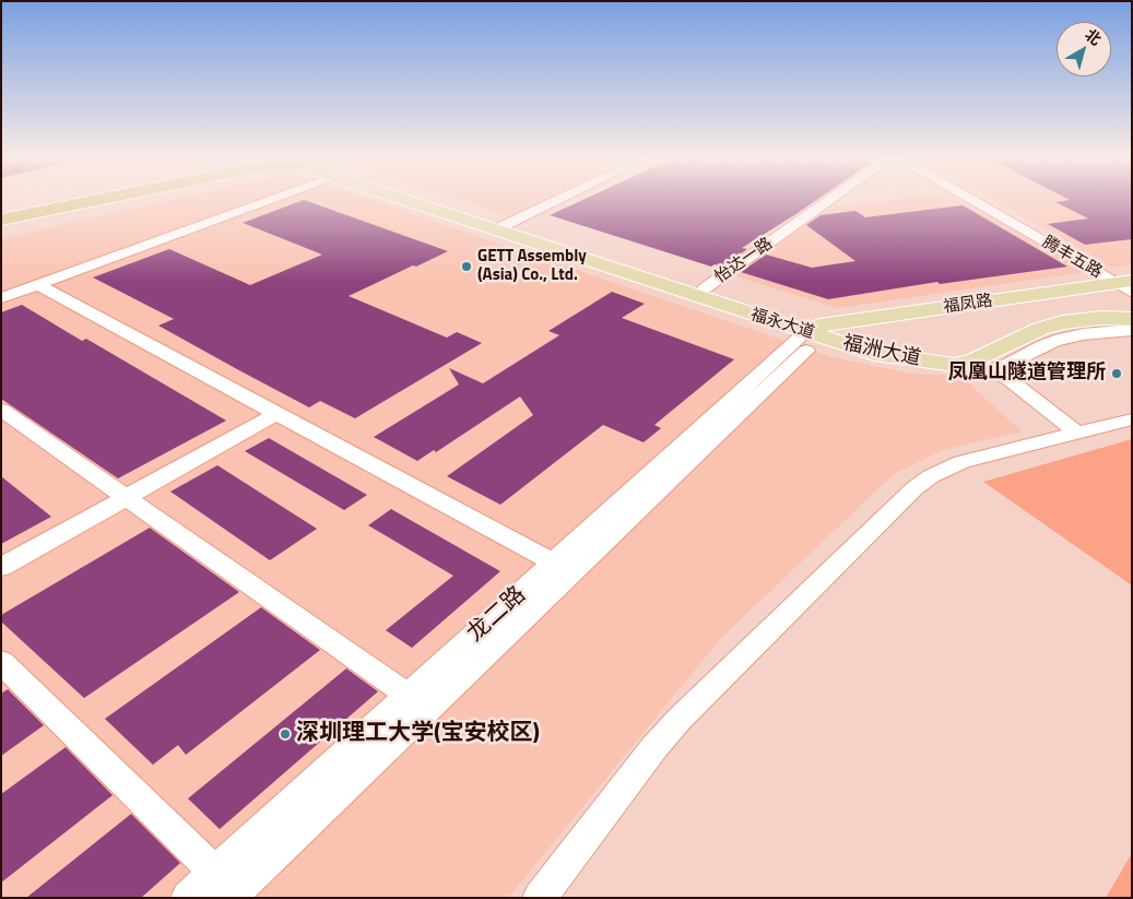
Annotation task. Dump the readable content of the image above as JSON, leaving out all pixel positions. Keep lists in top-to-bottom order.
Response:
{
  "streets": {
    "main road": ["福凤路", "福永大道", "福洲大道"],
    "street": ["腾丰五路", "怡达一路", "龙二路"]
  },
  "crossings": [
    ["腾丰五路", "福凤路"],
    ["怡达一路", "福永大道"],
    ["福凤路", "福永大道"],
    ["福凤路", "福洲大道"],
    ["福凤路", "龙二路"],
    ["福永大道", "福洲大道"],
    ["福永大道", "龙二路"],
    ["福洲大道", "龙二路"]
  ],
  "places": ["GETT Assembly (Asia) Co., Ltd.", "凤凰山隧道管理所", "深圳理工大学(宝安校区)"],
  "north": "top right"
}
